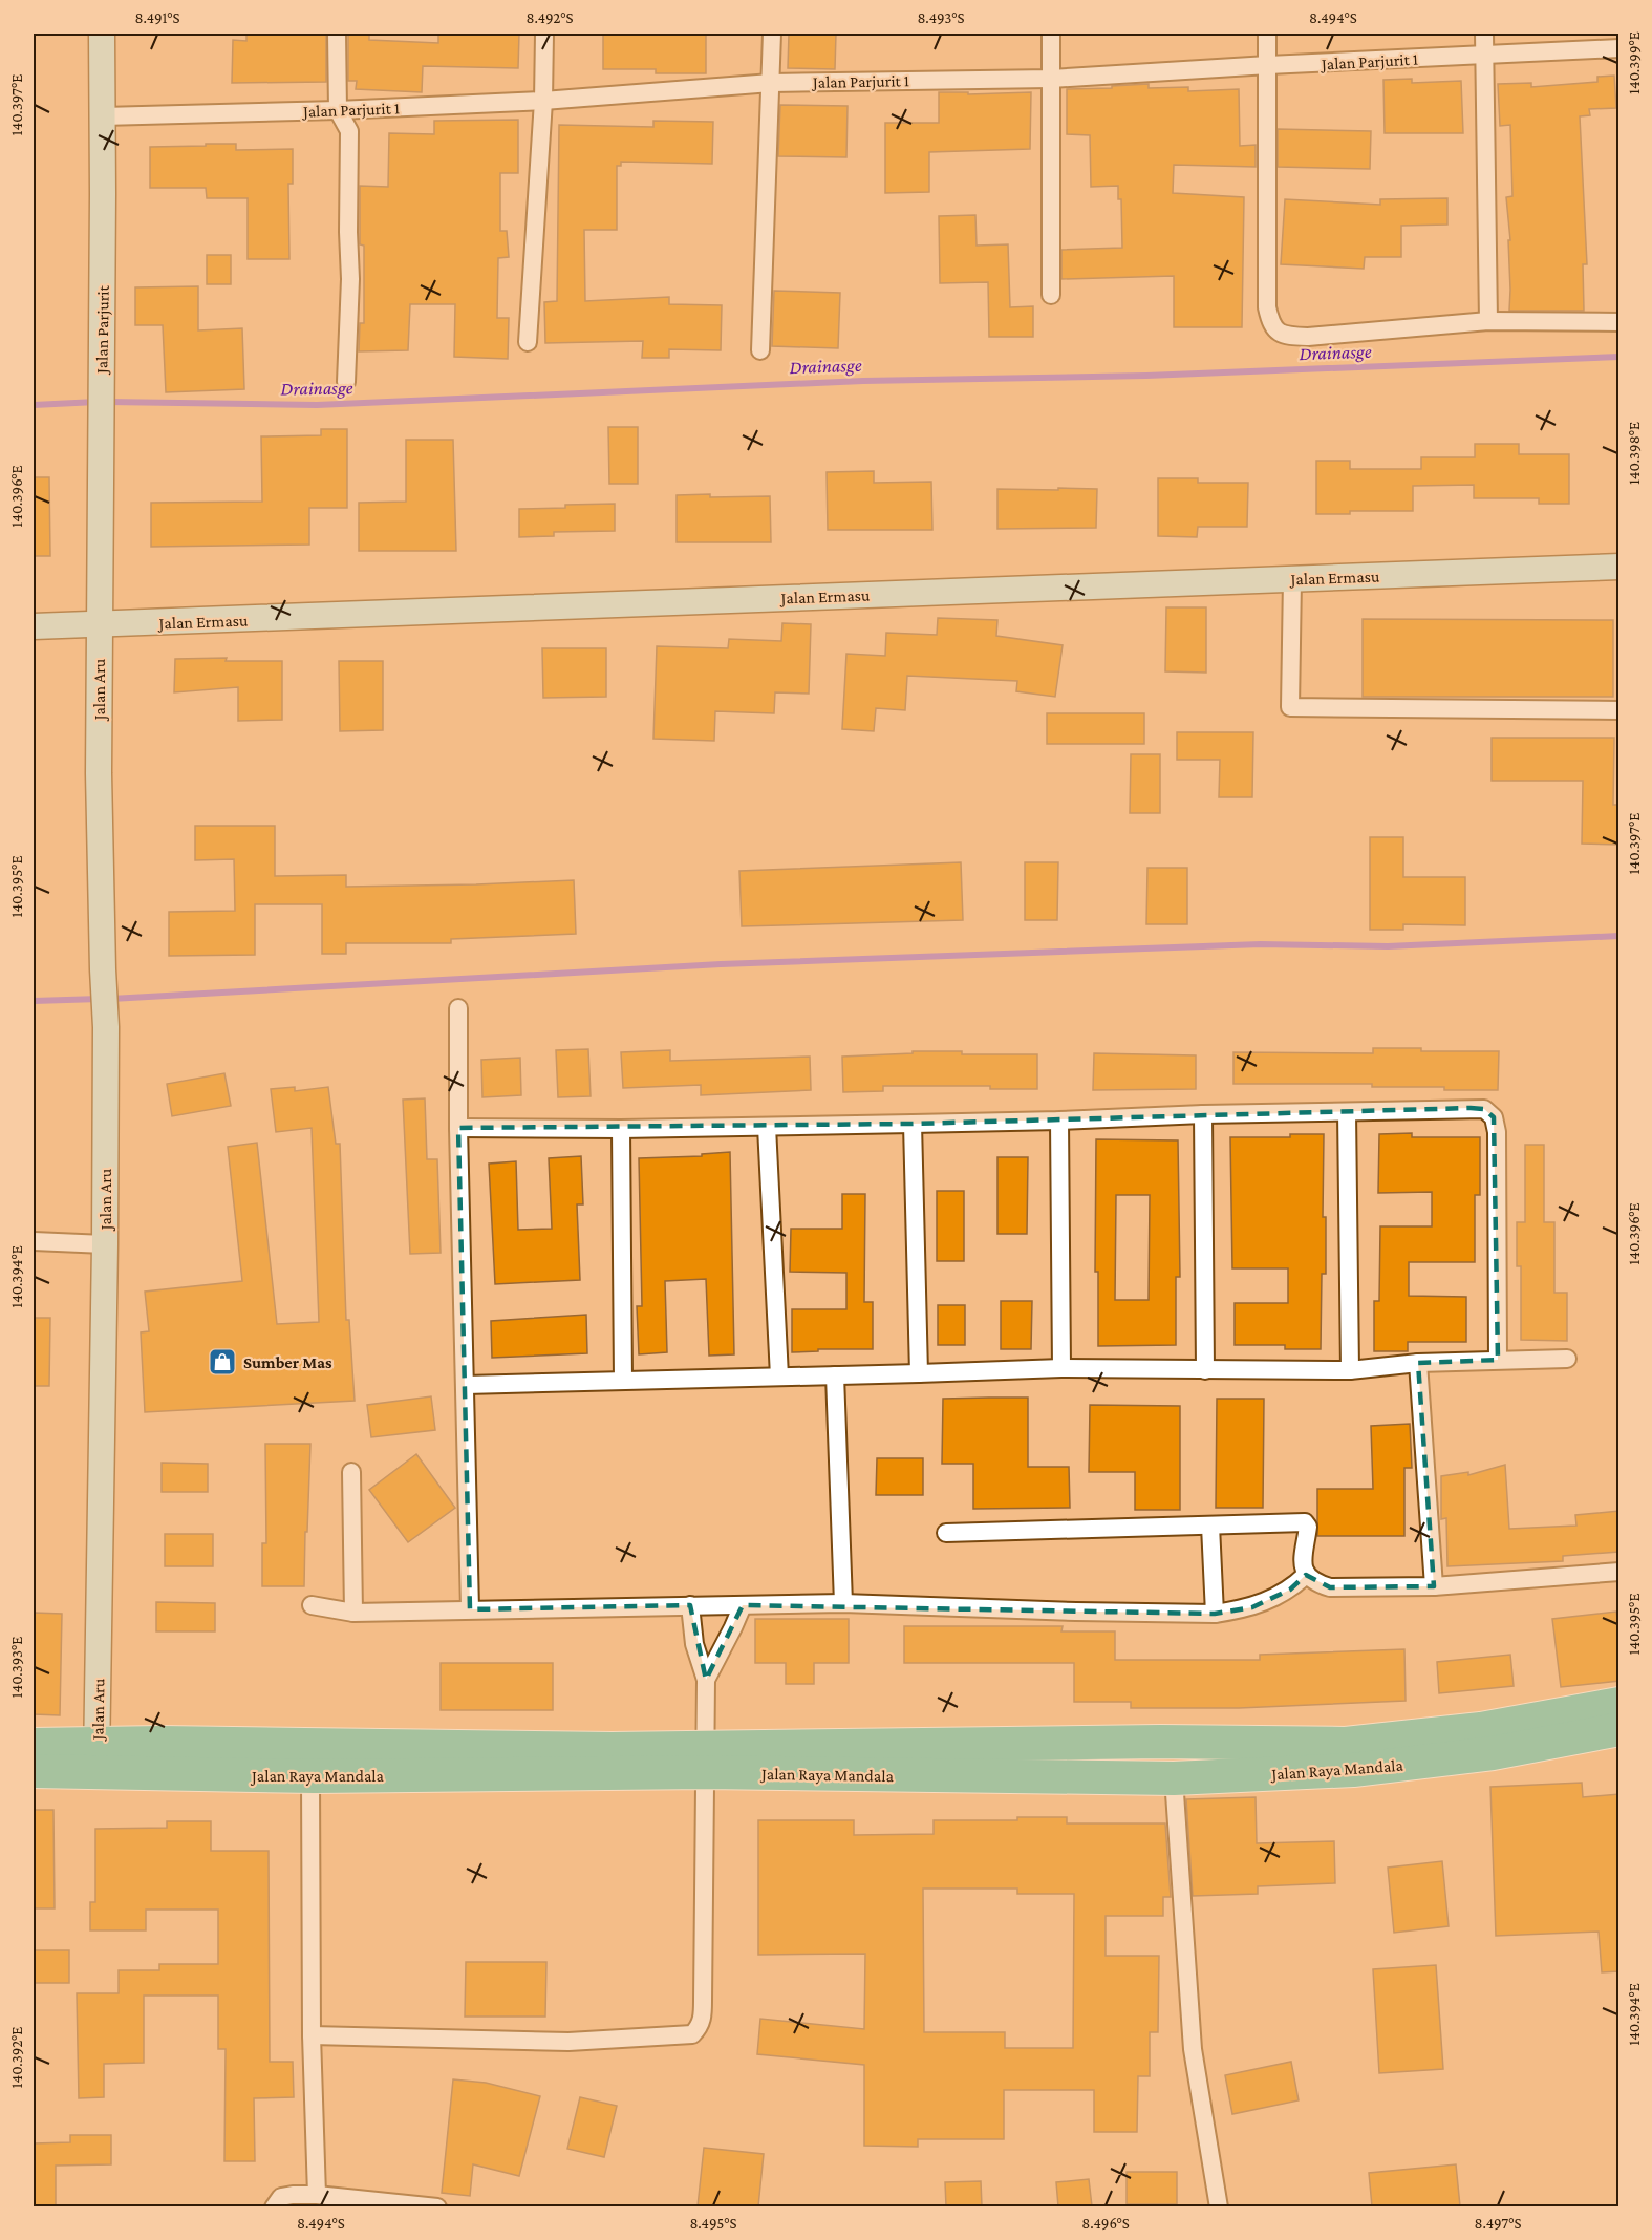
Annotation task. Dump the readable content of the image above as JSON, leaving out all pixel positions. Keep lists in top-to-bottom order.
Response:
{
  "streets": {
    "highway": ["Jalan Raya Mandala"],
    "street": [
      "Jalan Parjurit 1",
      "Jalan Parjurit",
      "Jalan Ermasu",
      "Jalan Aru"
    ]
  },
  "crossings": [
    ["Jalan Parjurit 1", "Jalan Parjurit"],
    ["Jalan Parjurit", "Jalan Ermasu"],
    ["Jalan Parjurit", "Jalan Aru"],
    ["Jalan Ermasu", "Jalan Aru"],
    ["Jalan Aru", "Jalan Raya Mandala"]
  ],
  "water": ["Drainasge"],
  "places": {
    "shop": ["Sumber Mas"]
  },
  "coordinates": [
    "8.491°S",
    "8.492°S",
    "8.493°S",
    "8.494°S",
    "140.399°E",
    "140.397°E",
    "140.398°E",
    "140.396°E",
    "140.395°E",
    "140.394°E",
    "140.393°E",
    "140.392°E",
    "8.495°S",
    "8.496°S",
    "8.497°S"
  ]
}
